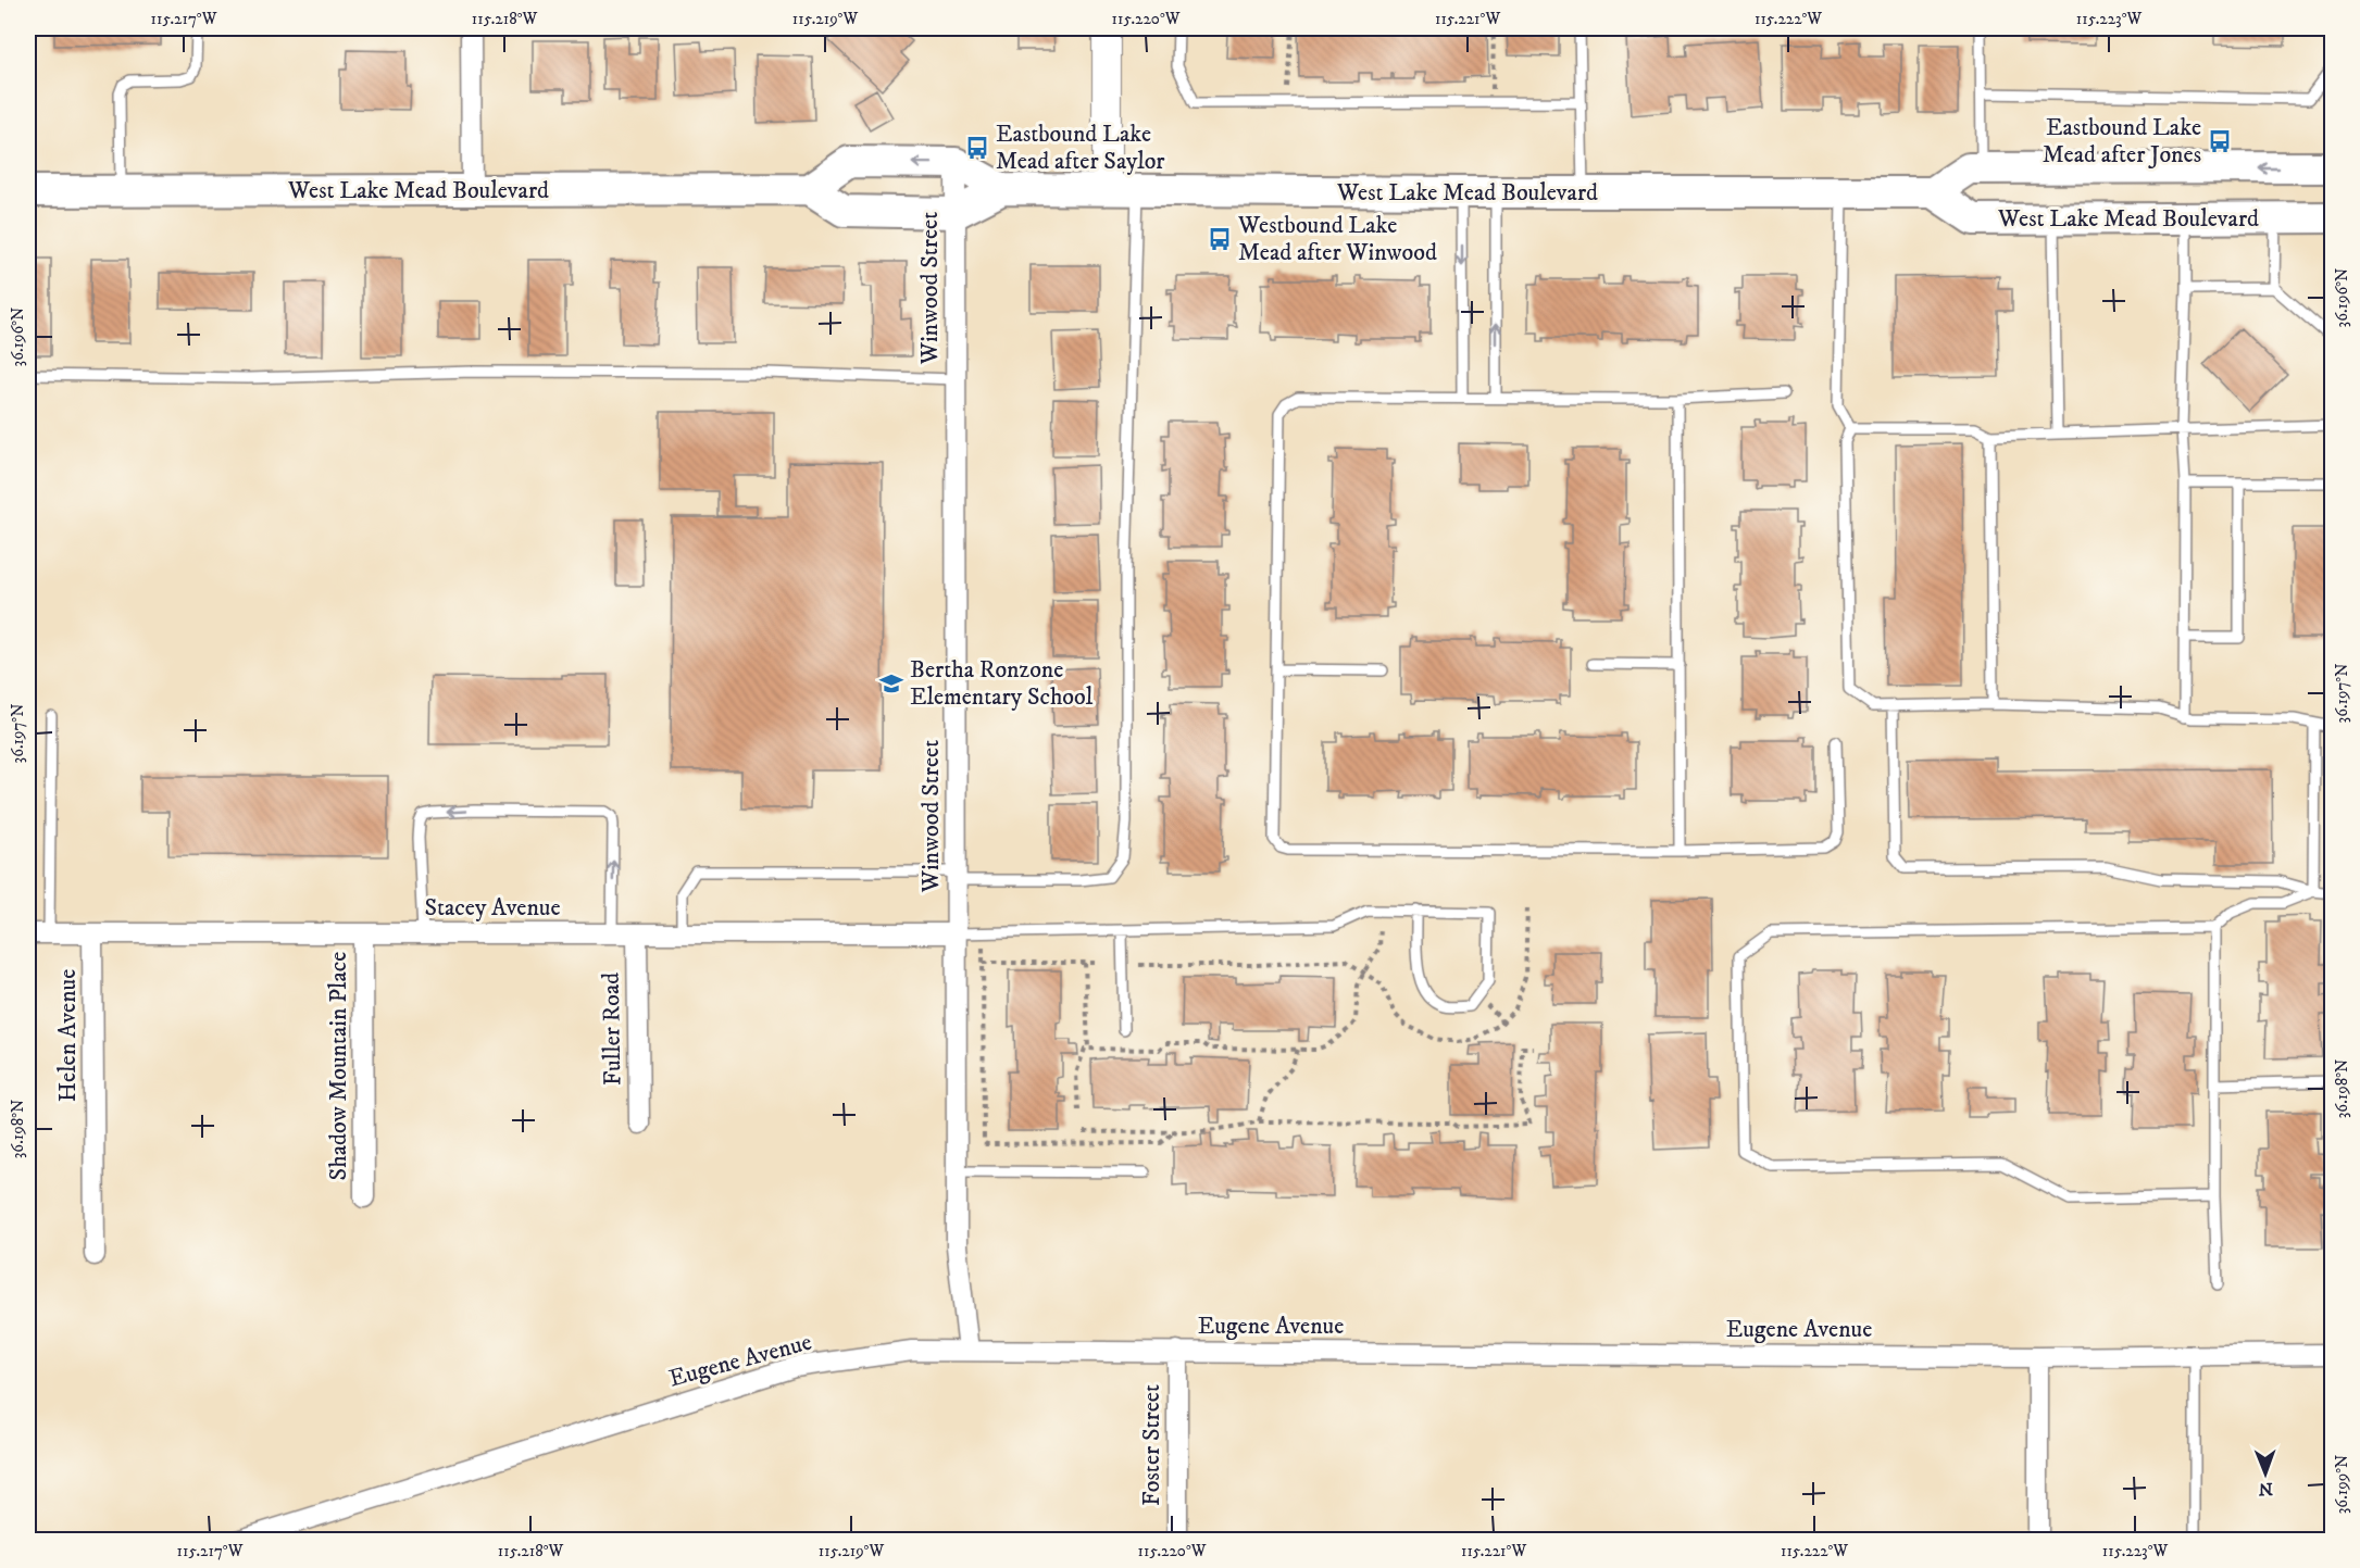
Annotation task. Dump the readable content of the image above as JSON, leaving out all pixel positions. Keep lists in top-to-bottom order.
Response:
{
  "streets": {
    "main road": ["West Lake Mead Boulevard"],
    "street": [
      "Winwood Street",
      "Stacey Avenue",
      "Fuller Road",
      "Helen Avenue",
      "Shadow Mountain Place",
      "Eugene Avenue",
      "Foster Street"
    ]
  },
  "crossings": [
    ["West Lake Mead Boulevard", "Winwood Street"],
    ["Winwood Street", "Stacey Avenue"],
    ["Winwood Street", "Eugene Avenue"],
    ["Stacey Avenue", "Fuller Road"],
    ["Stacey Avenue", "Helen Avenue"],
    ["Stacey Avenue", "Shadow Mountain Place"],
    ["Eugene Avenue", "Foster Street"]
  ],
  "places": {
    "bus stop": ["Eastbound Lake Mead after Jones", "Eastbound Lake Mead after Saylor", "Westbound Lake Mead after Winwood"],
    "school or university": ["Bertha Ronzone Elementary School"]
  },
  "north": "bottom",
  "coordinates": [
    "115.217°W",
    "115.218°W",
    "115.219°W",
    "115.220°W",
    "115.221°W",
    "115.222°W",
    "115.223°W",
    "36.196°N",
    "36.197°N",
    "36.198°N",
    "36.199°N"
  ]
}
